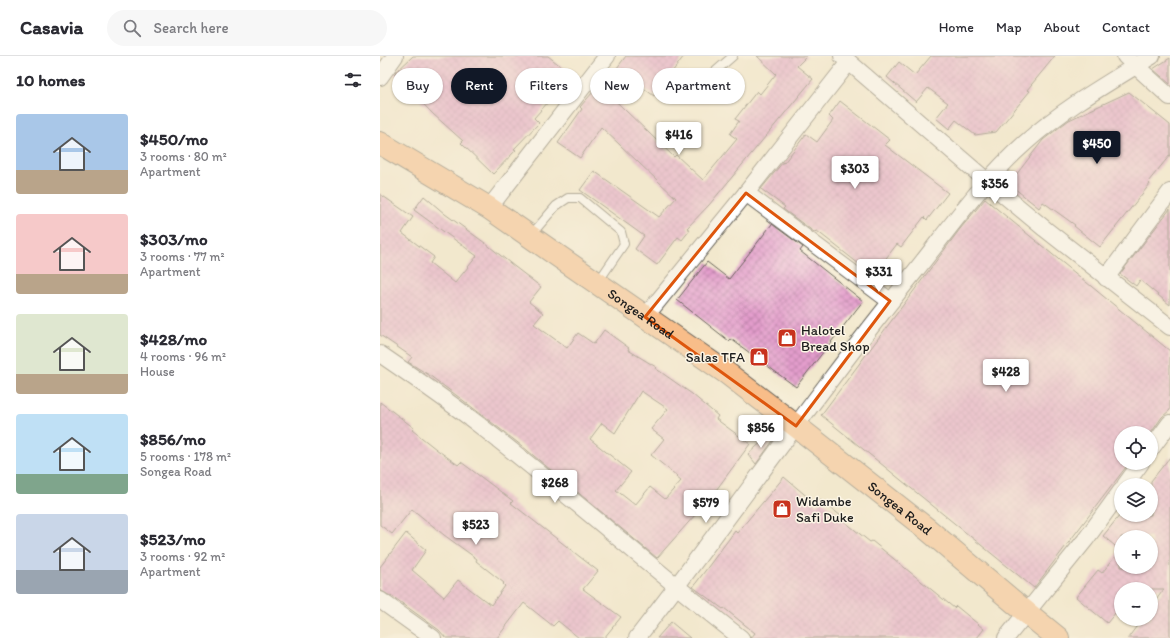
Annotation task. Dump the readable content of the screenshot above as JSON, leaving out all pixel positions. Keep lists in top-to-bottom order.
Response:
{
  "streets": {
    "highway": ["Songea Road"]
  },
  "places": {
    "shop": ["Halotel Bread Shop", "Salas TFA", "Widambe Safi Duke"]
  },
  "page": {
    "header": "Casavia",
    "search": "Search here",
    "nav": [
      "Home",
      "Map",
      "About",
      "Contact"
    ],
    "heading": "10 homes",
    "chip": [
      "Buy",
      "Rent",
      "Filters",
      "New",
      "Apartment"
    ],
    "list": [
      {
        "name": "$450/mo",
        "note": "3 rooms · 80 m² · Apartment"
      },
      {
        "name": "$303/mo",
        "note": "3 rooms · 77 m² · Apartment"
      },
      {
        "name": "$428/mo",
        "note": "4 rooms · 96 m² · House"
      },
      {
        "name": "$856/mo",
        "note": "5 rooms · 178 m² · Songea Road"
      },
      {
        "name": "$523/mo",
        "note": "3 rooms · 92 m² · Apartment"
      }
    ],
    "price": [
      "$416",
      "$450",
      "$303",
      "$356",
      "$331",
      "$428",
      "$856",
      "$268",
      "$579",
      "$523"
    ],
    "map_buttons": ["+", "−"]
  }
}
